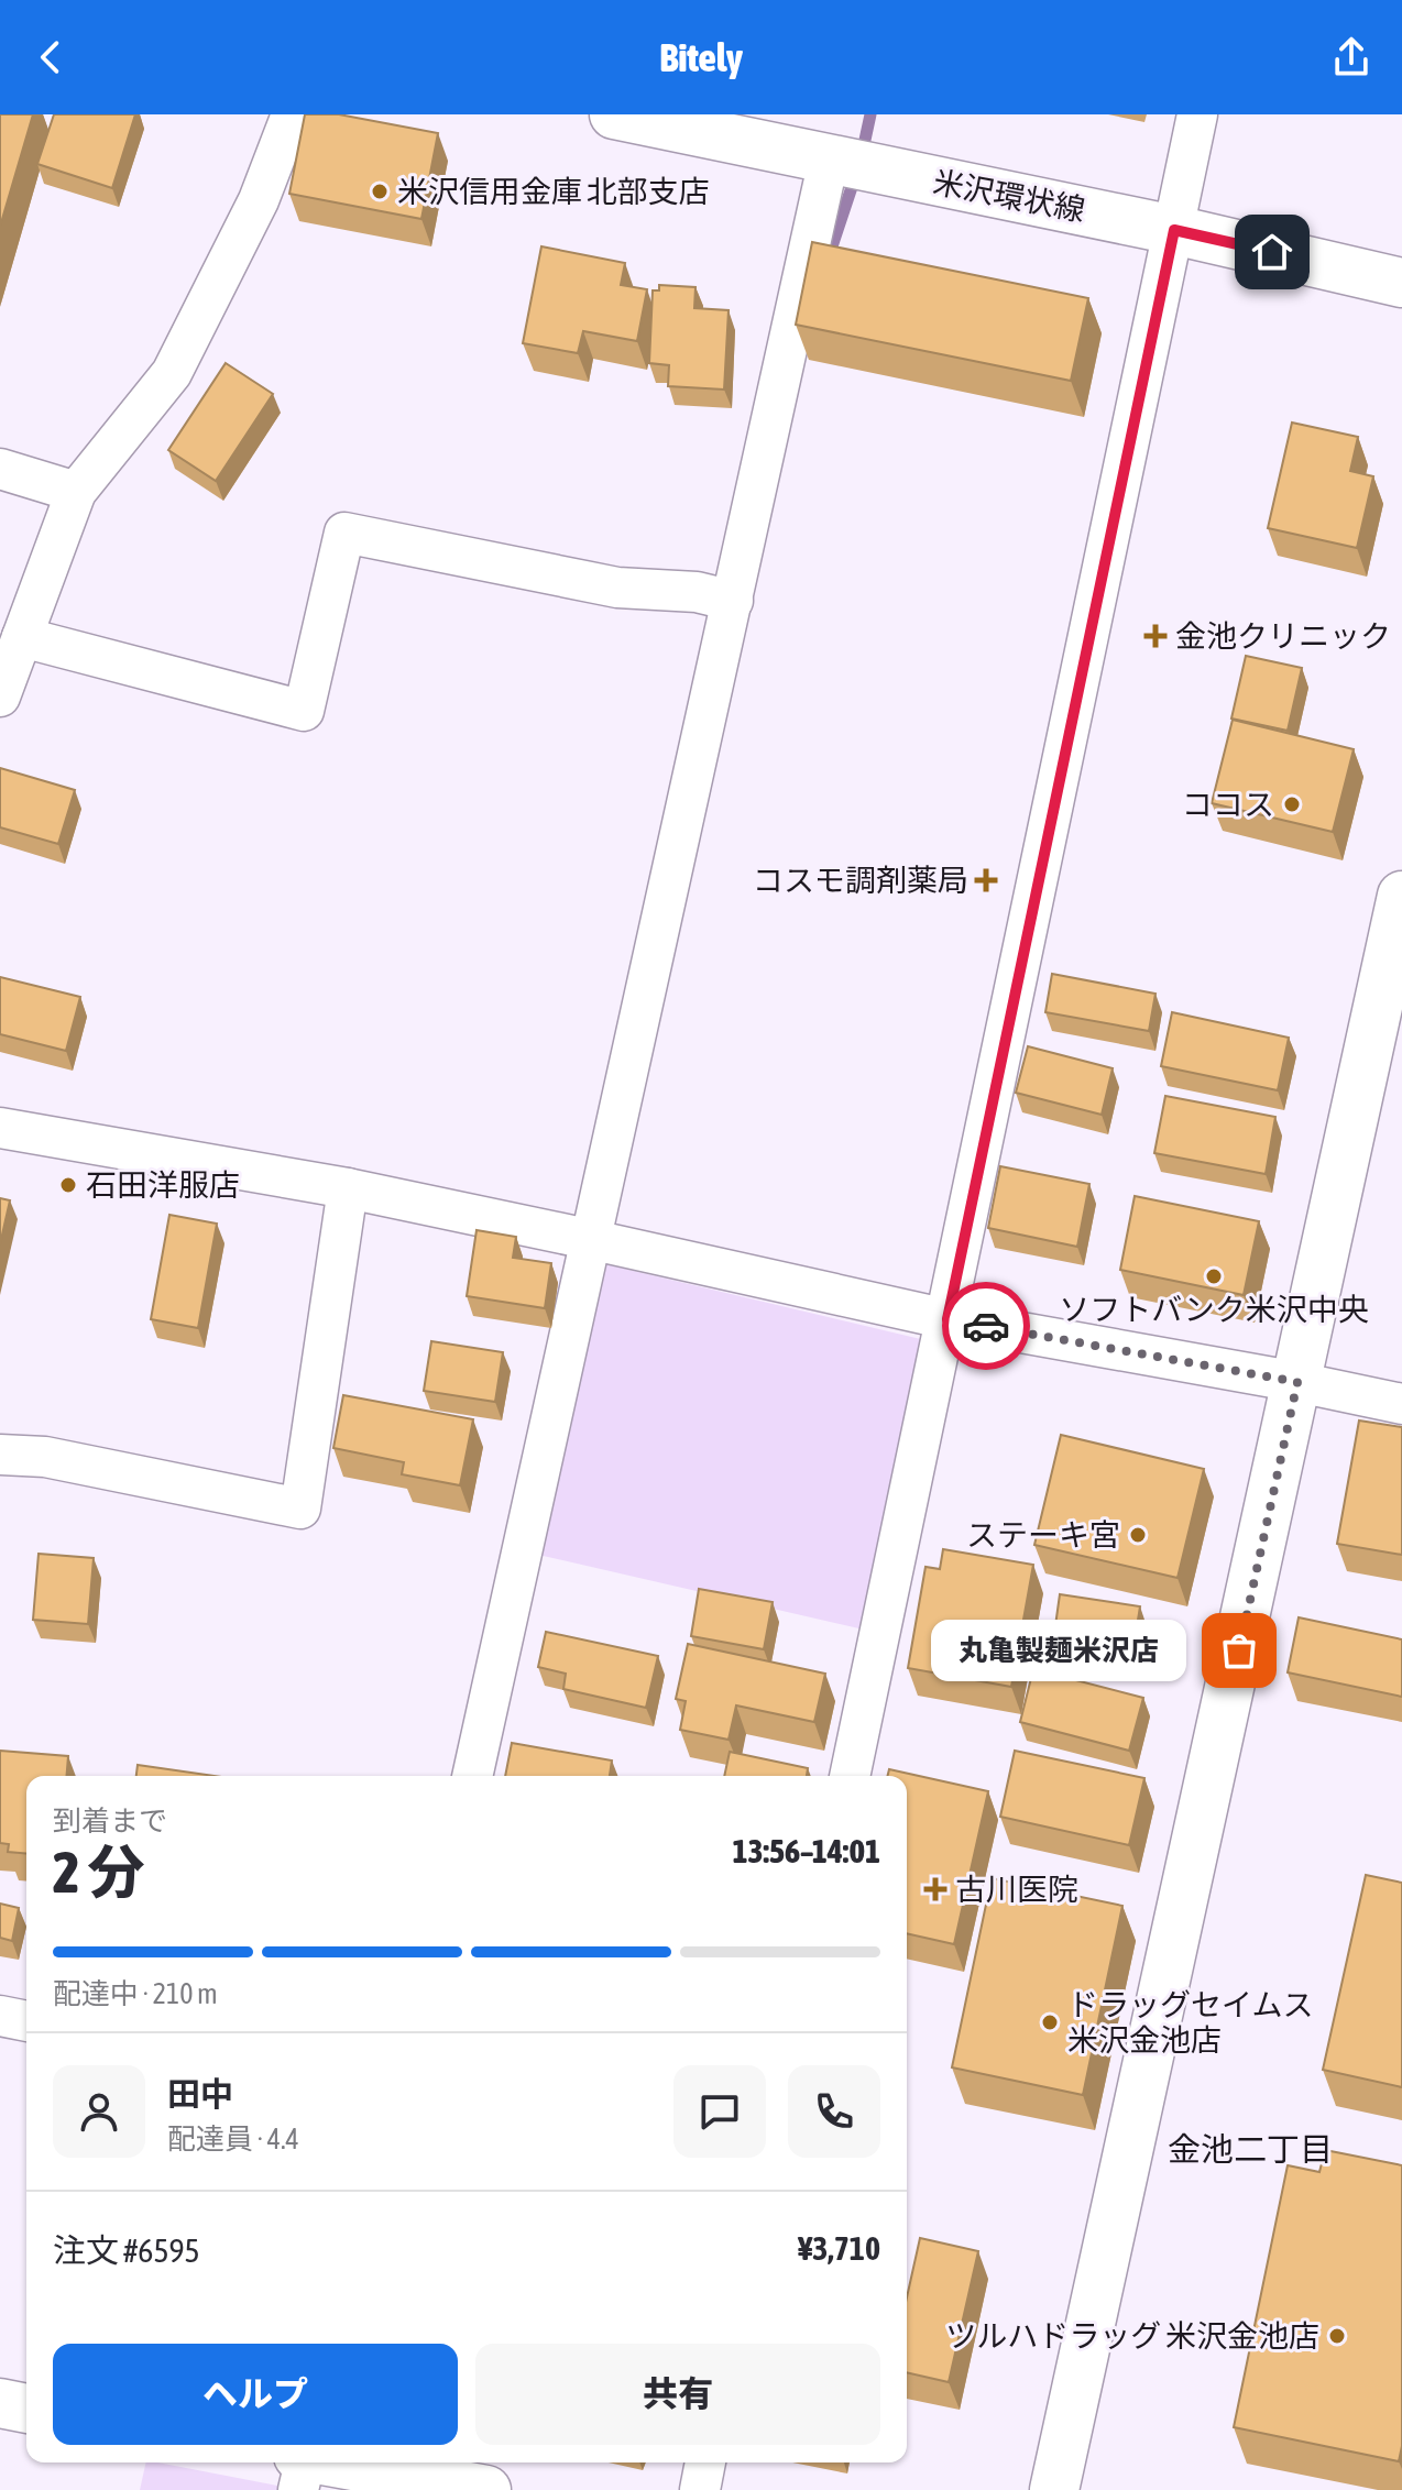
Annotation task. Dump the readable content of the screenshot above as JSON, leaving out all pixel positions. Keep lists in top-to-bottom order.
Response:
{
  "streets": {
    "street": ["米沢環状線"]
  },
  "districts": ["金池二丁目"],
  "places": {
    "other": [
      "米沢信用金庫 北部支店",
      "ココス",
      "石田洋服店",
      "ソフトバンク米沢中央",
      "ステーキ宮",
      "丸亀製麺米沢店",
      "ドラッグセイムス 米沢金池店",
      "ツルハドラッグ 米沢金池店"
    ],
    "health": ["金池クリニック", "コスモ調剤薬局", "古川医院"]
  },
  "page": {
    "header": "Bitely",
    "bubble": "丸亀製麺米沢店",
    "heading": ["2 分", "到着まで", "13:56–14:01"],
    "panel": [
      "田中",
      "配達員 · 4.4",
      "注文 #6595",
      "¥3,710"
    ],
    "bar": "配達中 · 210 m",
    "buttons": ["ヘルプ", "共有"]
  }
}
